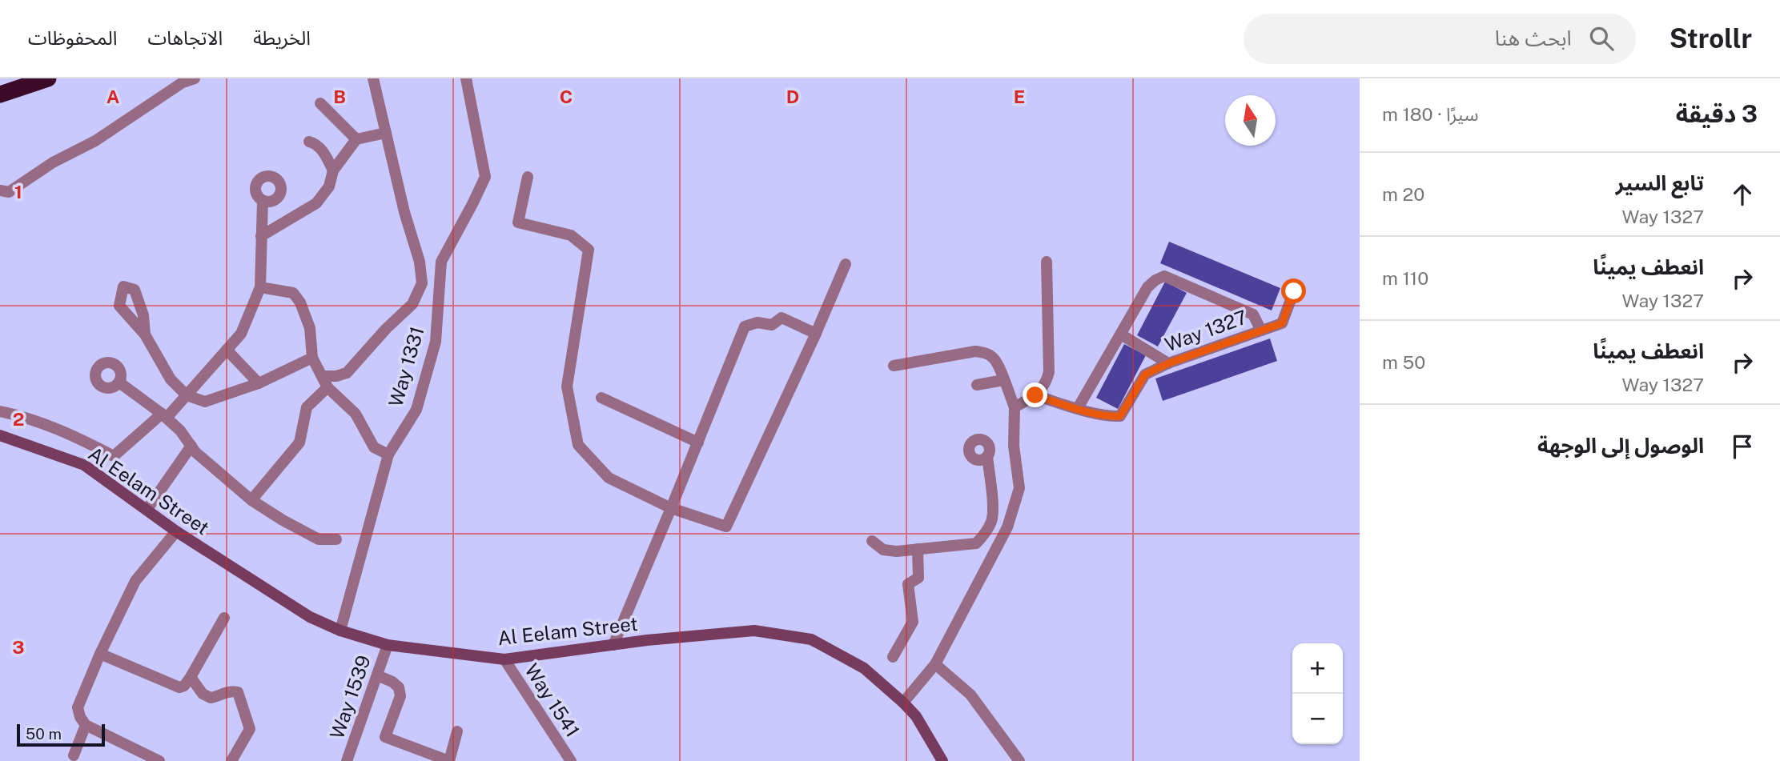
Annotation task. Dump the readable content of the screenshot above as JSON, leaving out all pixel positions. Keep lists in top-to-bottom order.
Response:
{
  "streets": {
    "main road": ["Al Eelam Street"],
    "street": [
      "Way 1327",
      "Way 1331",
      "Way 1539",
      "Way 1541"
    ]
  },
  "crossings": [
    ["Way 1331", "Al Eelam Street"],
    ["Al Eelam Street", "Way 1539"],
    ["Al Eelam Street", "Way 1541"]
  ],
  "scale_bar": "50 m",
  "north": "top",
  "page": {
    "header": "Strollr",
    "search": "ابحث هنا",
    "nav": ["الخريطة", "الاتجاهات", "المحفوظات"],
    "heading": ["3 دقيقة", "سيرًا · 180 m"],
    "list": [
      ["تابع السير", "Way 1327", "20 m"],
      ["انعطف يمينًا", "Way 1327", "110 m"],
      ["انعطف يمينًا", "Way 1327", "50 m"],
      "الوصول إلى الوجهة"
    ],
    "map_buttons": ["+", "−"],
    "scale": "50 m"
  },
  "grid": {
    "columns": [
      "A",
      "B",
      "C",
      "D",
      "E"
    ],
    "rows": ["1", "2", "3"]
  }
}
